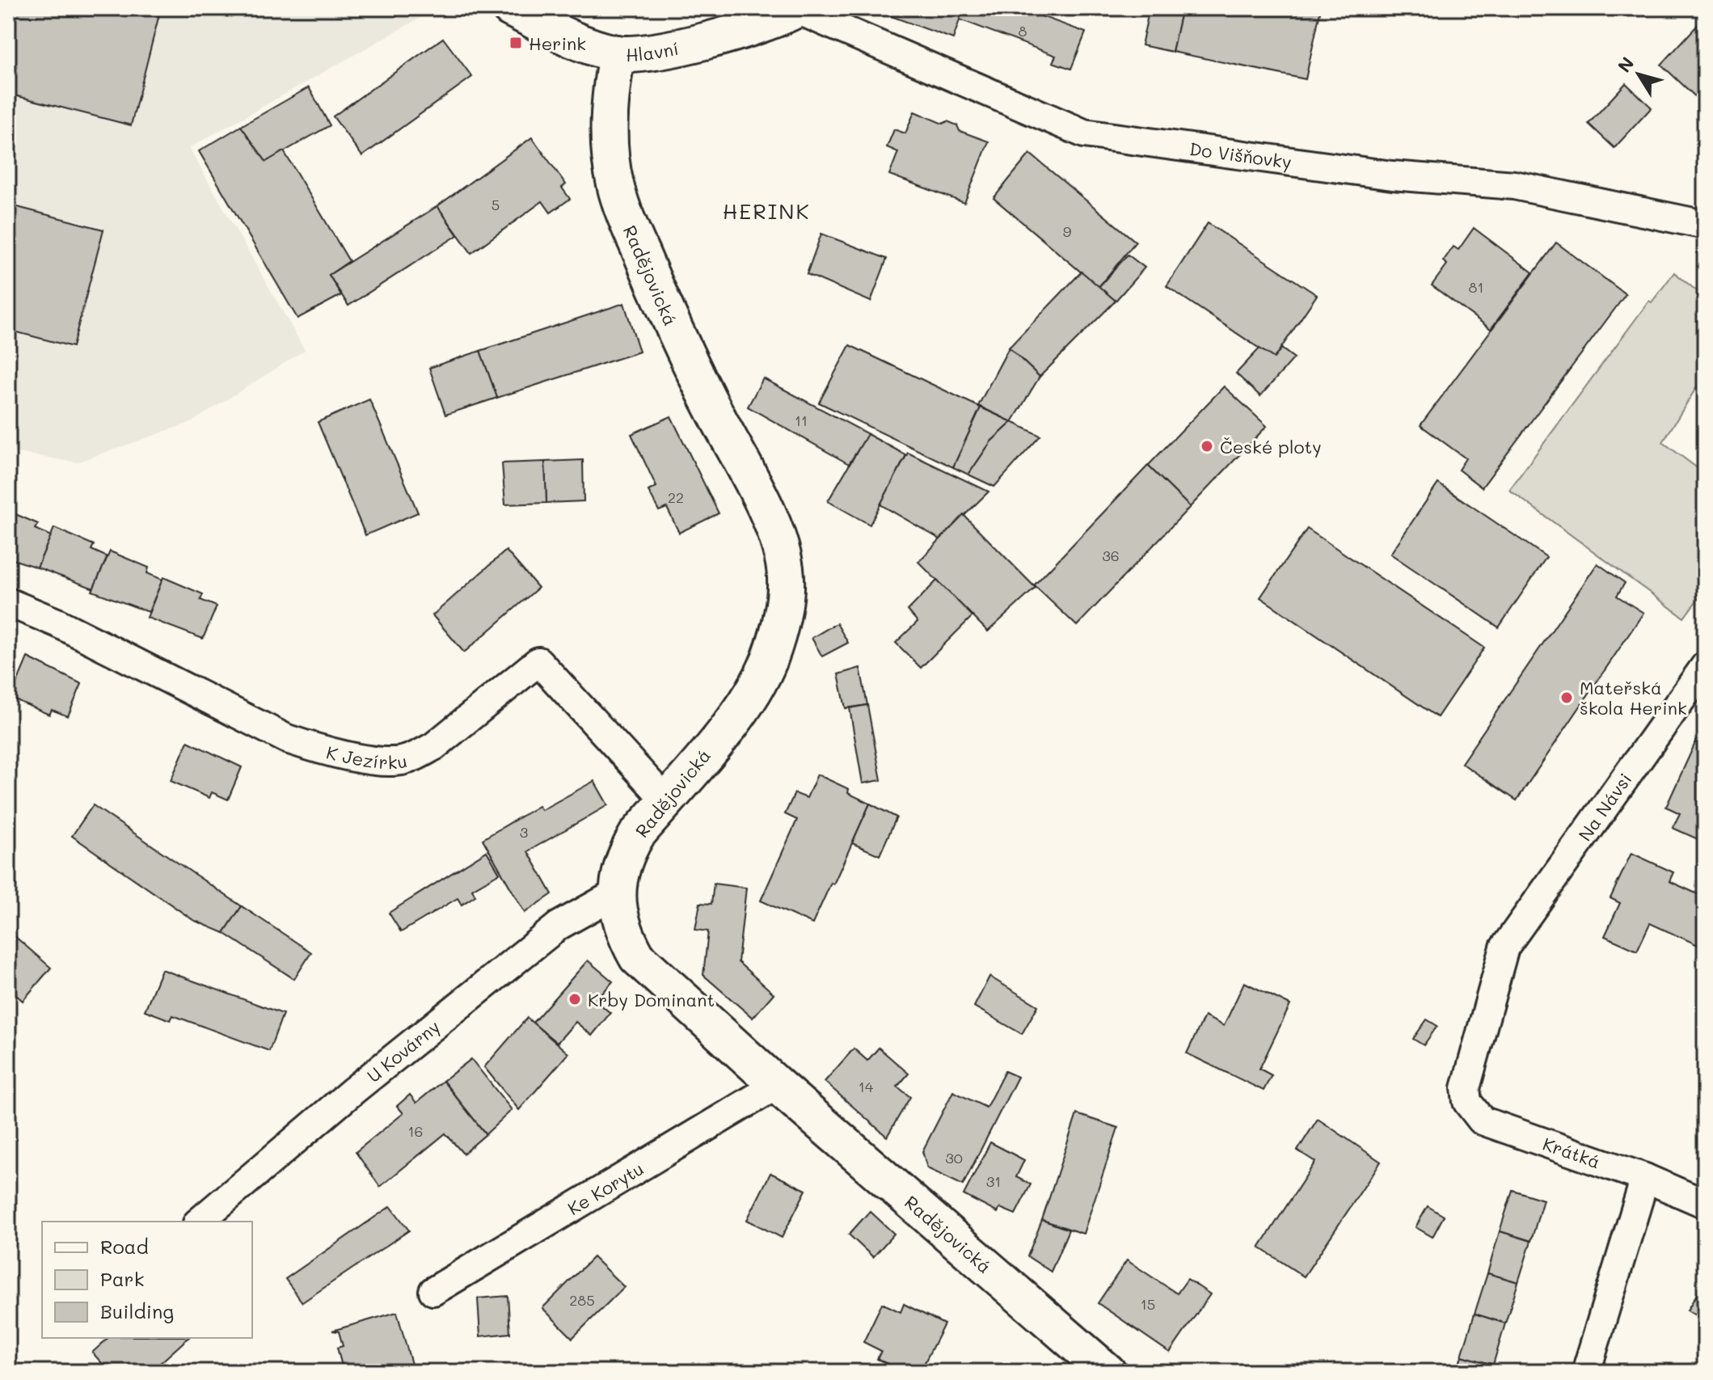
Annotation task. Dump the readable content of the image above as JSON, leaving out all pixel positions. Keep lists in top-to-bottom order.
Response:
{
  "streets": {
    "street": [
      "Hlavní",
      "Do Višňovky",
      "Radějovická",
      "K Jezírku",
      "Na Návsi",
      "U Kovárny",
      "Krátká",
      "Ke Korytu"
    ]
  },
  "crossings": [
    ["Hlavní", "Do Višňovky"],
    ["Hlavní", "Radějovická"],
    ["Radějovická", "K Jezírku"],
    ["Radějovická", "U Kovárny"],
    ["Radějovická", "Ke Korytu"],
    ["Na Návsi", "Krátká"]
  ],
  "districts": ["HERINK"],
  "places": {
    "transit": ["Herink"],
    "other": ["České ploty", "Mateřská škola Herink", "Krby Dominant"]
  },
  "house_numbers": [
    "8",
    "5",
    "9",
    "81",
    "11",
    "22",
    "36",
    "3",
    "14",
    "16",
    "30",
    "31",
    "285",
    "15"
  ],
  "legend": ["Road", "Park", "Building"],
  "north": "top left"
}
